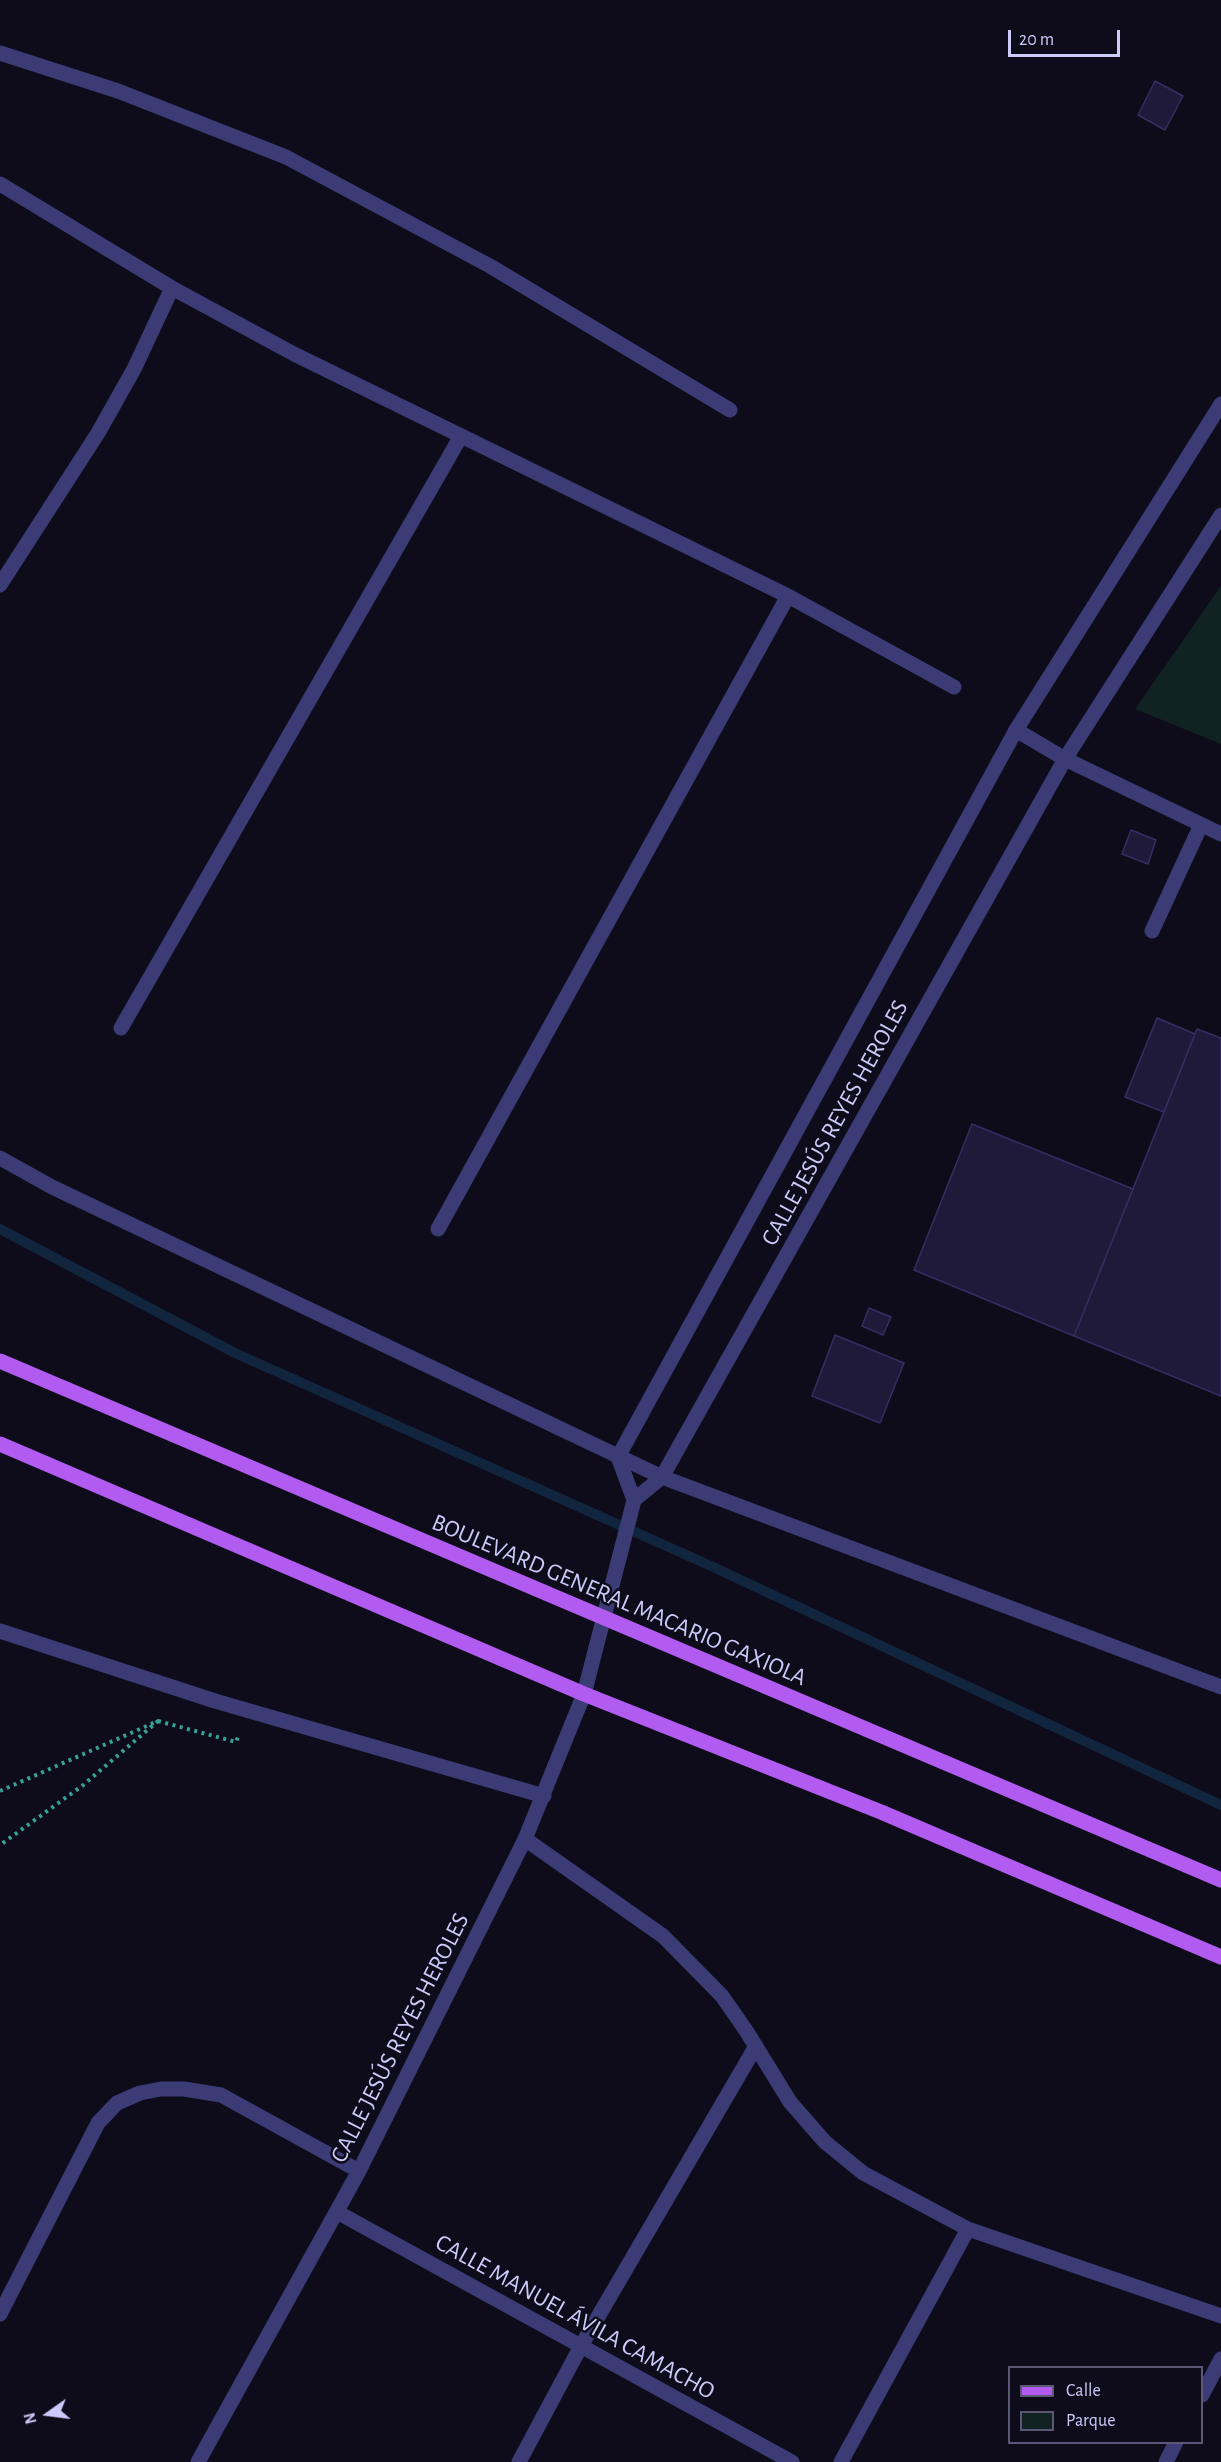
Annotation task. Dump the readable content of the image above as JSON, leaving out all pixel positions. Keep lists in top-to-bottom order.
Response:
{
  "streets": {
    "main road": ["BOULEVARD GENERAL MACARIO GAXIOLA"],
    "street": ["CALLE JESÚS REYES HEROLES", "CALLE MANUEL ÁVILA CAMACHO"]
  },
  "crossings": [
    ["CALLE JESÚS REYES HEROLES", "BOULEVARD GENERAL MACARIO GAXIOLA"],
    ["CALLE JESÚS REYES HEROLES", "CALLE MANUEL ÁVILA CAMACHO"]
  ],
  "legend": ["Calle", "Parque"],
  "scale_bar": "20 m",
  "north": "left"
}
